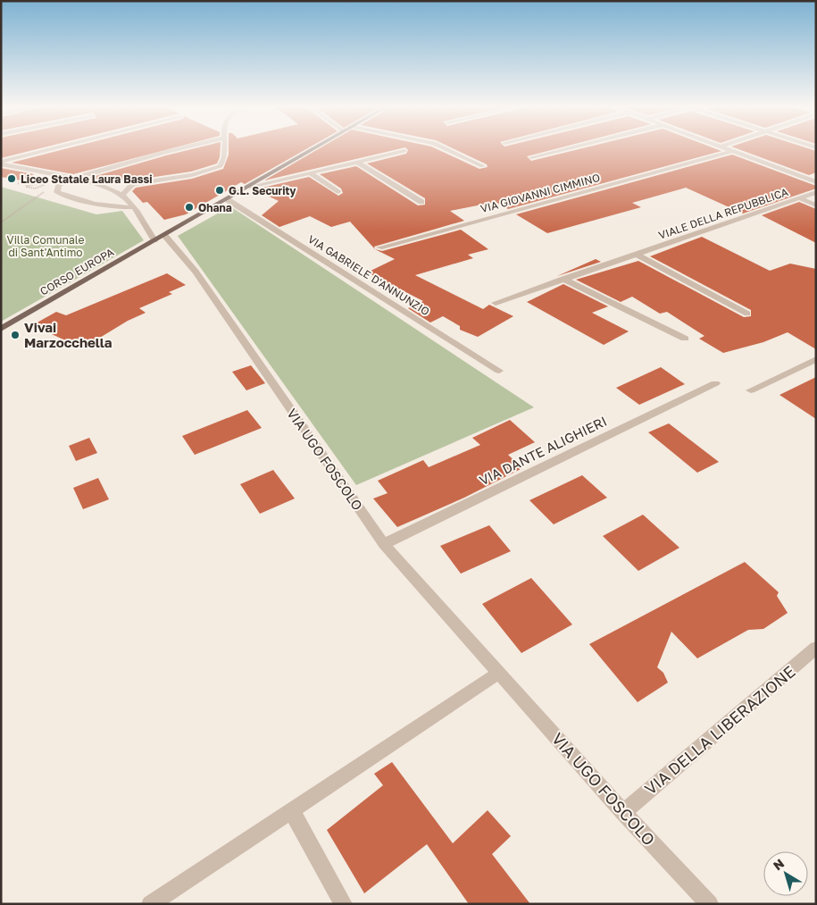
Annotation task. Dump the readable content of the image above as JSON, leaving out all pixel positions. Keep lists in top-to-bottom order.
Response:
{
  "streets": {
    "main road": ["CORSO EUROPA"],
    "street": [
      "VIA GIOVANNI CIMMINO",
      "VIALE DELLA REPUBBLICA",
      "VIA GABRIELE D'ANNUNZIO",
      "VIA DANTE ALIGHIERI",
      "VIA UGO FOSCOLO",
      "VIA DELLA LIBERAZIONE"
    ]
  },
  "crossings": [
    ["CORSO EUROPA", "VIA GABRIELE D'ANNUNZIO"],
    ["CORSO EUROPA", "VIA UGO FOSCOLO"],
    ["VIA DANTE ALIGHIERI", "VIA UGO FOSCOLO"],
    ["VIA UGO FOSCOLO", "VIA DELLA LIBERAZIONE"]
  ],
  "parks": ["Villa Comunale di Sant'Antimo"],
  "places": [
    "Liceo Statale Laura Bassi",
    "G.L. Security",
    "Ohana",
    "Vivai Marzocchella"
  ],
  "north": "top left"
}
